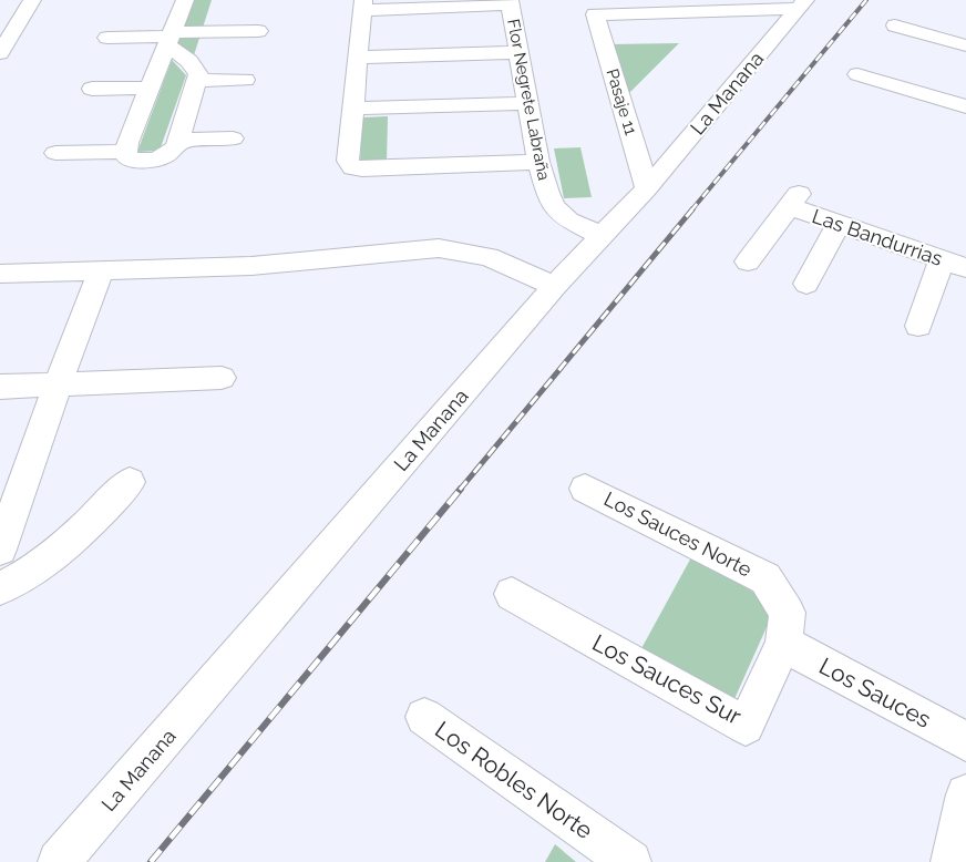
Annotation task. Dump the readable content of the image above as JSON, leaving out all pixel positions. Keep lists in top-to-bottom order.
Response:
{
  "streets": {
    "street": [
      "La Manana",
      "Flor Negrete Labraña",
      "Pasaje 11",
      "Las Bandurrias",
      "Los Sauces Norte",
      "Los Sauces Sur",
      "Los Sauces",
      "Los Robles Norte"
    ]
  },
  "crossings": [
    ["La Manana", "Flor Negrete Labraña"],
    ["La Manana", "Pasaje 11"],
    ["Los Sauces Norte", "Los Sauces Sur"],
    ["Los Sauces Norte", "Los Sauces"],
    ["Los Sauces Sur", "Los Sauces"]
  ]
}
